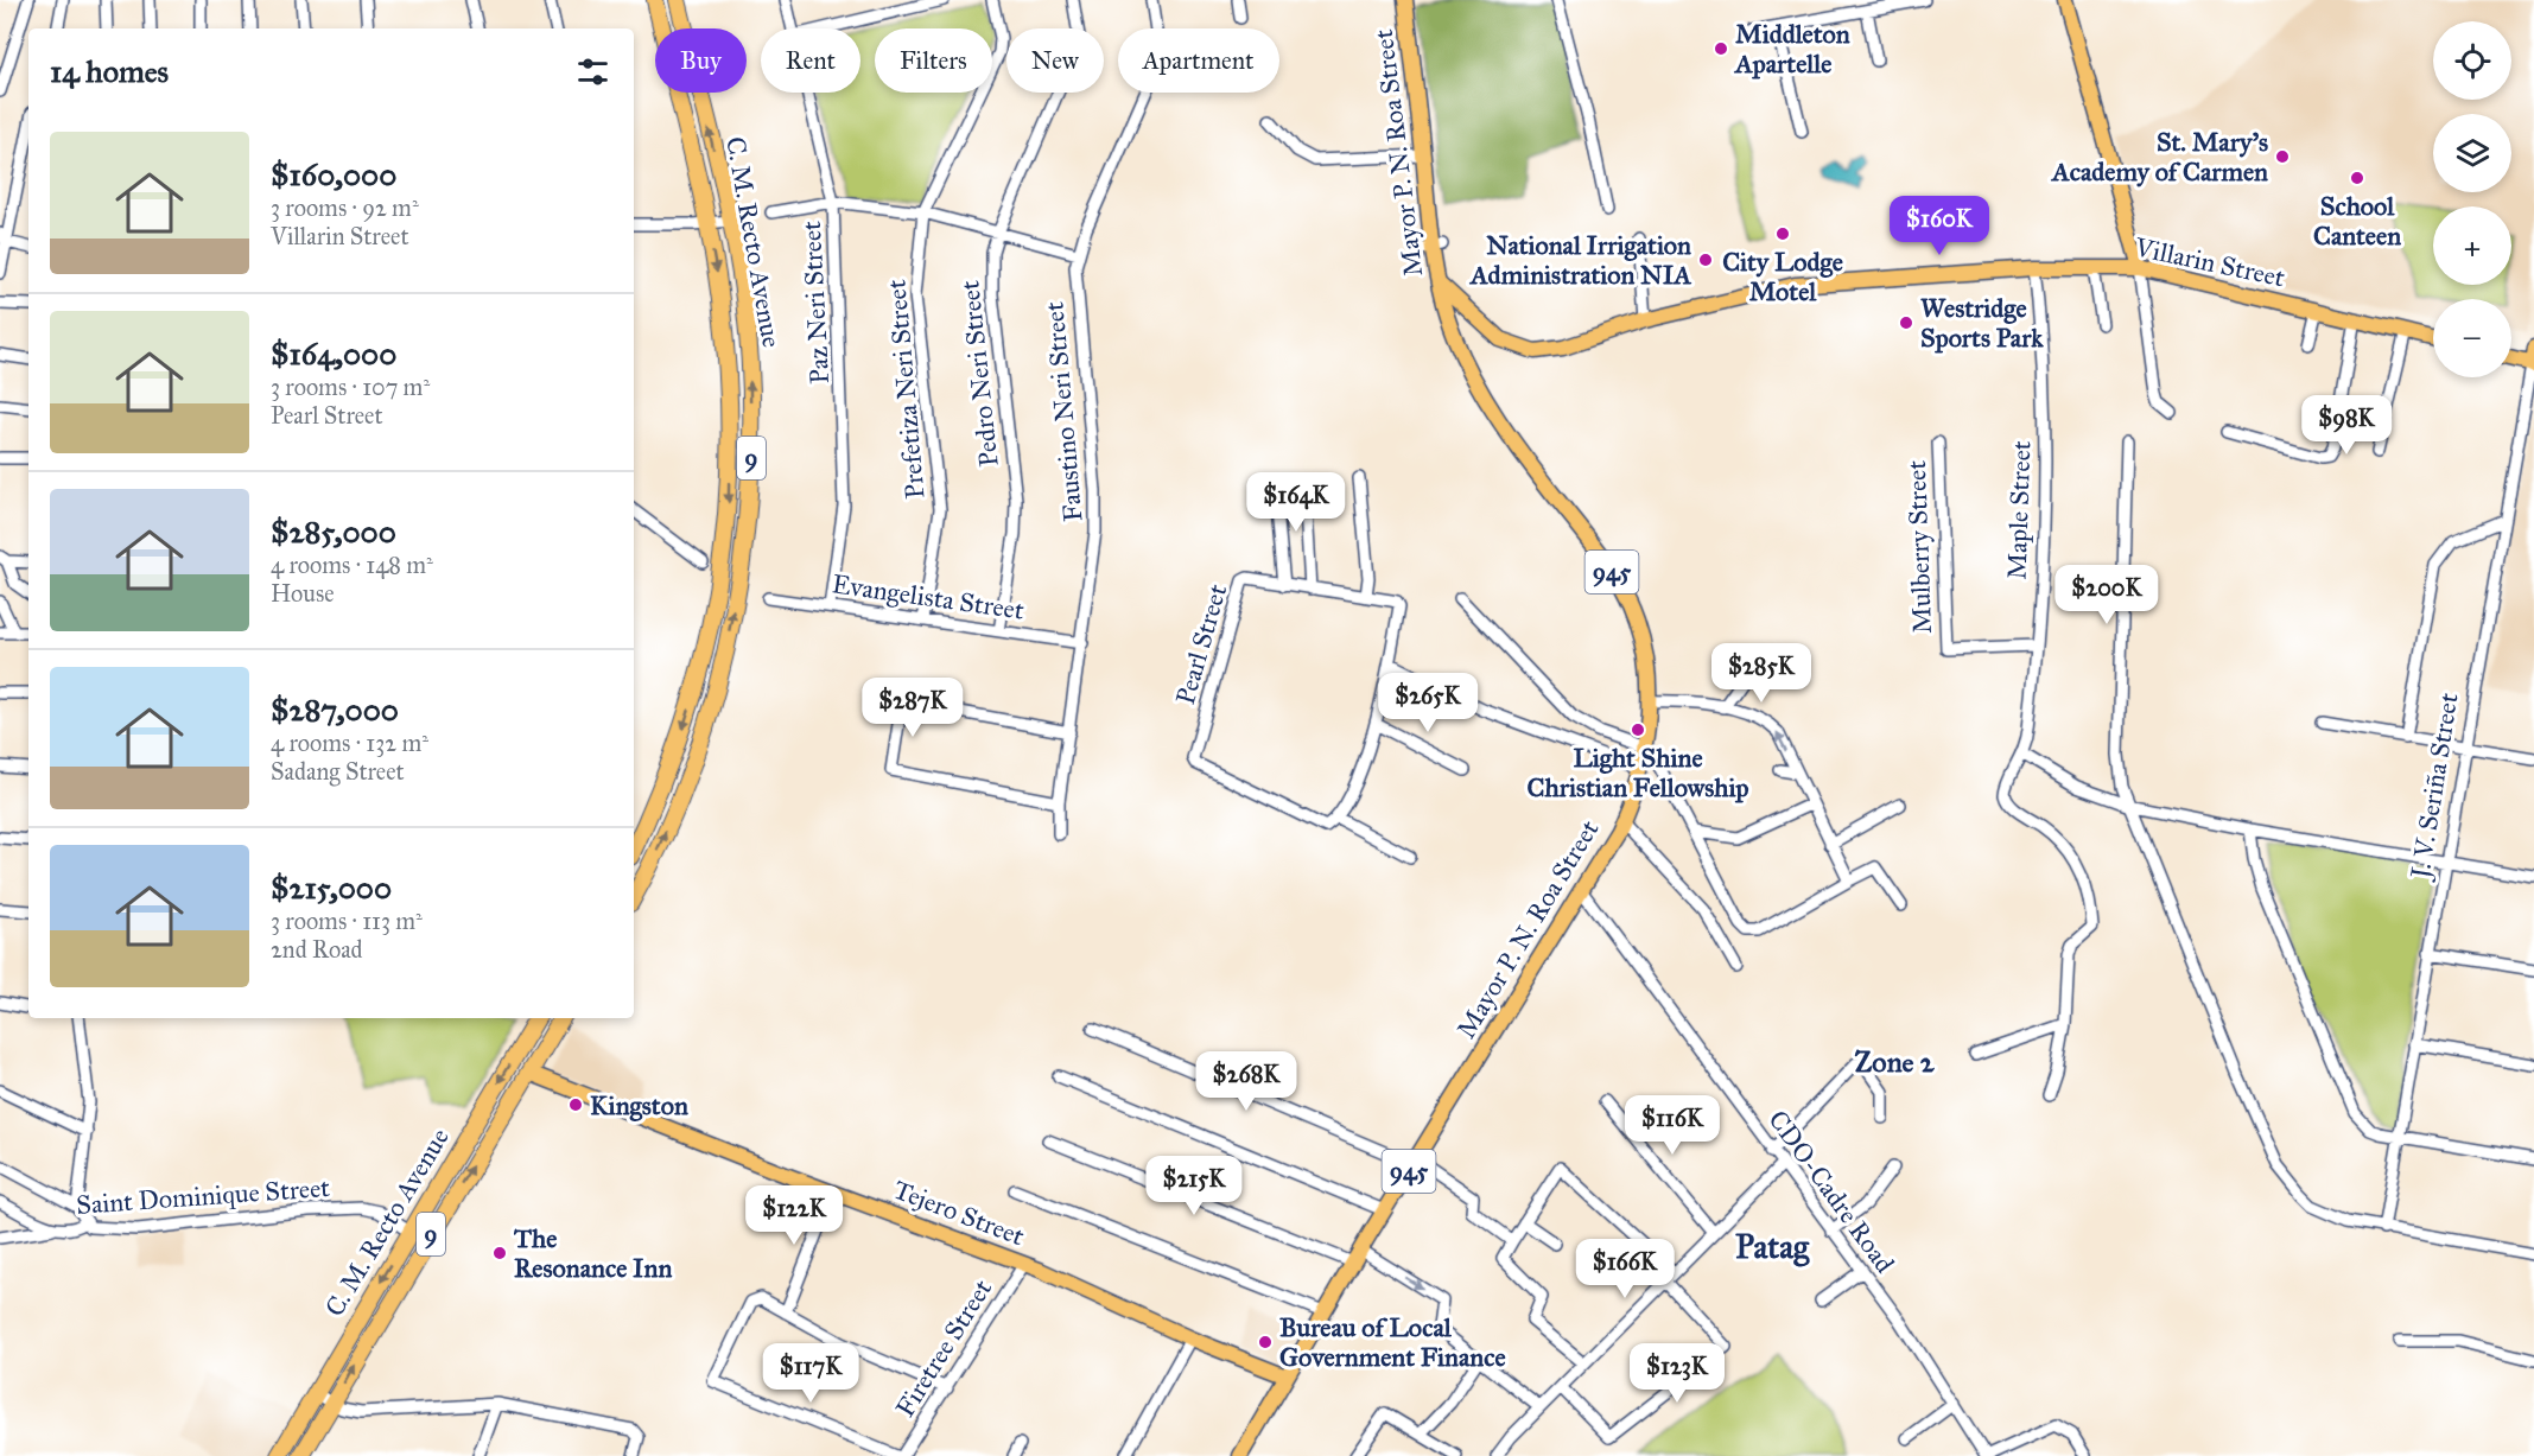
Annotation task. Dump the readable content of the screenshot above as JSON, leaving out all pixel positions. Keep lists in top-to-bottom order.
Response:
{
  "streets": {
    "highway": ["C. M. Recto Avenue", "9"],
    "main road": [
      "Mayor P. N. Roa Street",
      "Villarin Street",
      "945",
      "J. V. Seriña Street",
      "Tejero Street"
    ],
    "street": [
      "Paz Neri Street",
      "Pedro Neri Street",
      "Prefetiza Neri Street",
      "Faustino Neri Street",
      "Maple Street",
      "Mulberry Street",
      "Evangelista Street",
      "Pearl Street",
      "CDO-Cadre Road",
      "Saint Dominique Street",
      "Firetree Street"
    ]
  },
  "crossings": [
    ["Mayor P. N. Roa Street", "Villarin Street"],
    ["Mayor P. N. Roa Street", "CDO-Cadre Road"],
    ["Mayor P. N. Roa Street", "Tejero Street"],
    ["C. M. Recto Avenue", "Saint Dominique Street"],
    ["C. M. Recto Avenue", "Tejero Street"],
    ["Villarin Street", "Maple Street"],
    ["Paz Neri Street", "Evangelista Street"],
    ["Pedro Neri Street", "Evangelista Street"],
    ["Prefetiza Neri Street", "Evangelista Street"],
    ["Faustino Neri Street", "Evangelista Street"],
    ["Maple Street", "Mulberry Street"],
    ["Tejero Street", "Firetree Street"]
  ],
  "districts": ["Zone 2", "Patag"],
  "places": [
    "Middleton Apartelle",
    "St. Mary’s Academy of Carmen",
    "School Canteen",
    "City Lodge Motel",
    "National Irrigation Administration NIA",
    "Westridge Sports Park",
    "Light Shine Christian Fellowship",
    "Kingston",
    "The Resonance Inn",
    "Bureau of Local Government Finance"
  ],
  "page": {
    "map_buttons": ["+", "−"],
    "chip": [
      "Buy",
      "Rent",
      "Filters",
      "New",
      "Apartment"
    ],
    "heading": "14 homes",
    "list": [
      {
        "name": "$160,000",
        "note": "3 rooms · 92 m² · Villarin Street"
      },
      {
        "name": "$164,000",
        "note": "3 rooms · 107 m² · Pearl Street"
      },
      {
        "name": "$285,000",
        "note": "4 rooms · 148 m² · House"
      },
      {
        "name": "$287,000",
        "note": "4 rooms · 132 m² · Sadang Street"
      },
      {
        "name": "$215,000",
        "note": "3 rooms · 113 m² · 2nd Road"
      }
    ],
    "price": [
      "$160K",
      "$98K",
      "$164K",
      "$200K",
      "$285K",
      "$265K",
      "$287K",
      "$268K",
      "$116K",
      "$215K",
      "$122K",
      "$166K",
      "$117K",
      "$123K"
    ]
  }
}
